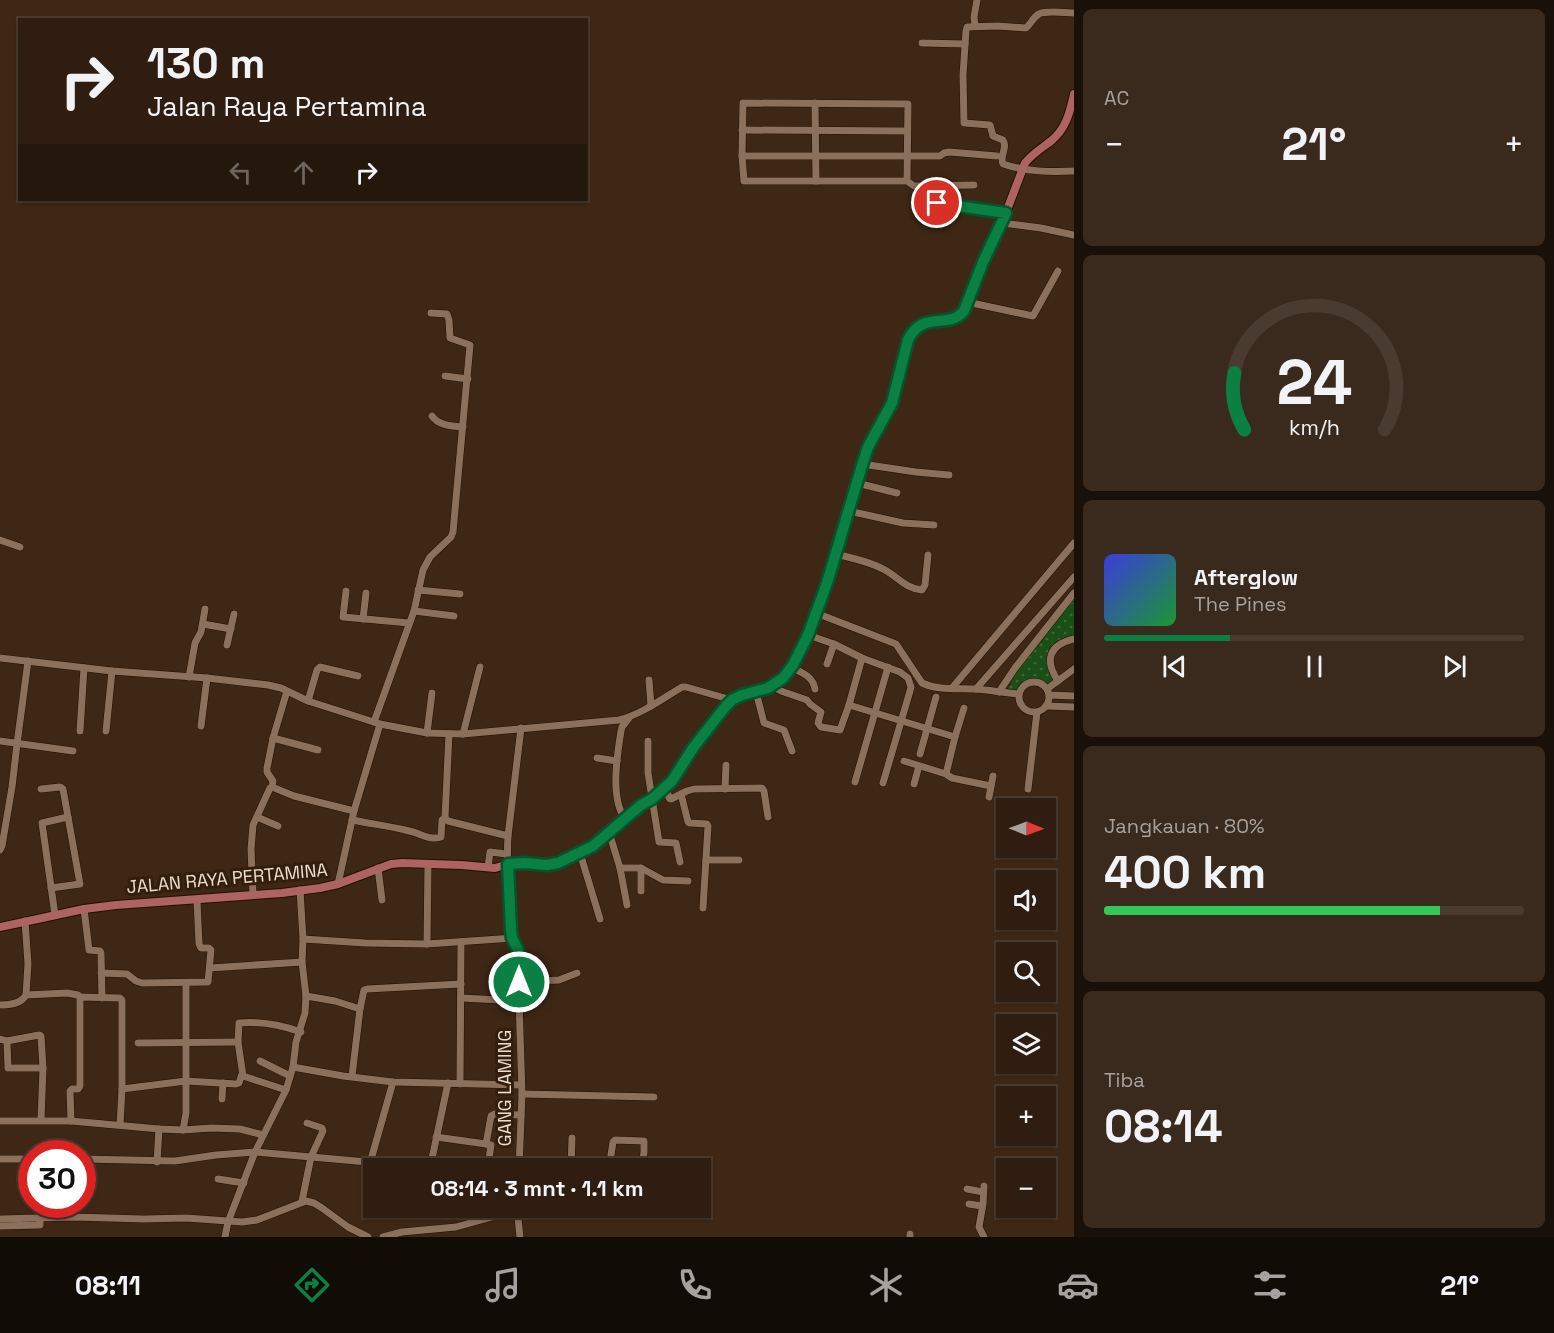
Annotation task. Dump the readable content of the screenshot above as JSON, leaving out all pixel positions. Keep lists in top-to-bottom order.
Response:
{
  "streets": {
    "main road": ["JALAN RAYA PERTAMINA"],
    "street": ["GANG LAMING"]
  },
  "crossings": [
    ["JALAN RAYA PERTAMINA", "GANG LAMING"]
  ],
  "north": "right",
  "page": {
    "tile": [
      "AC",
      ["Jangkauan · 80%", "400 km"],
      ["Tiba", "08:14"]
    ],
    "turn": ["130 m", "Jalan Raya Pertamina"],
    "heat": ["−", "21°", "+"],
    "song": ["Afterglow", "The Pines"],
    "map_buttons": ["+", "−"],
    "limit": "30",
    "trip": "08:14 · 3 mnt · 1.1 km",
    "tabs": ["08:11", "21°"],
    "gauge": ["24", "km/h"]
  }
}
